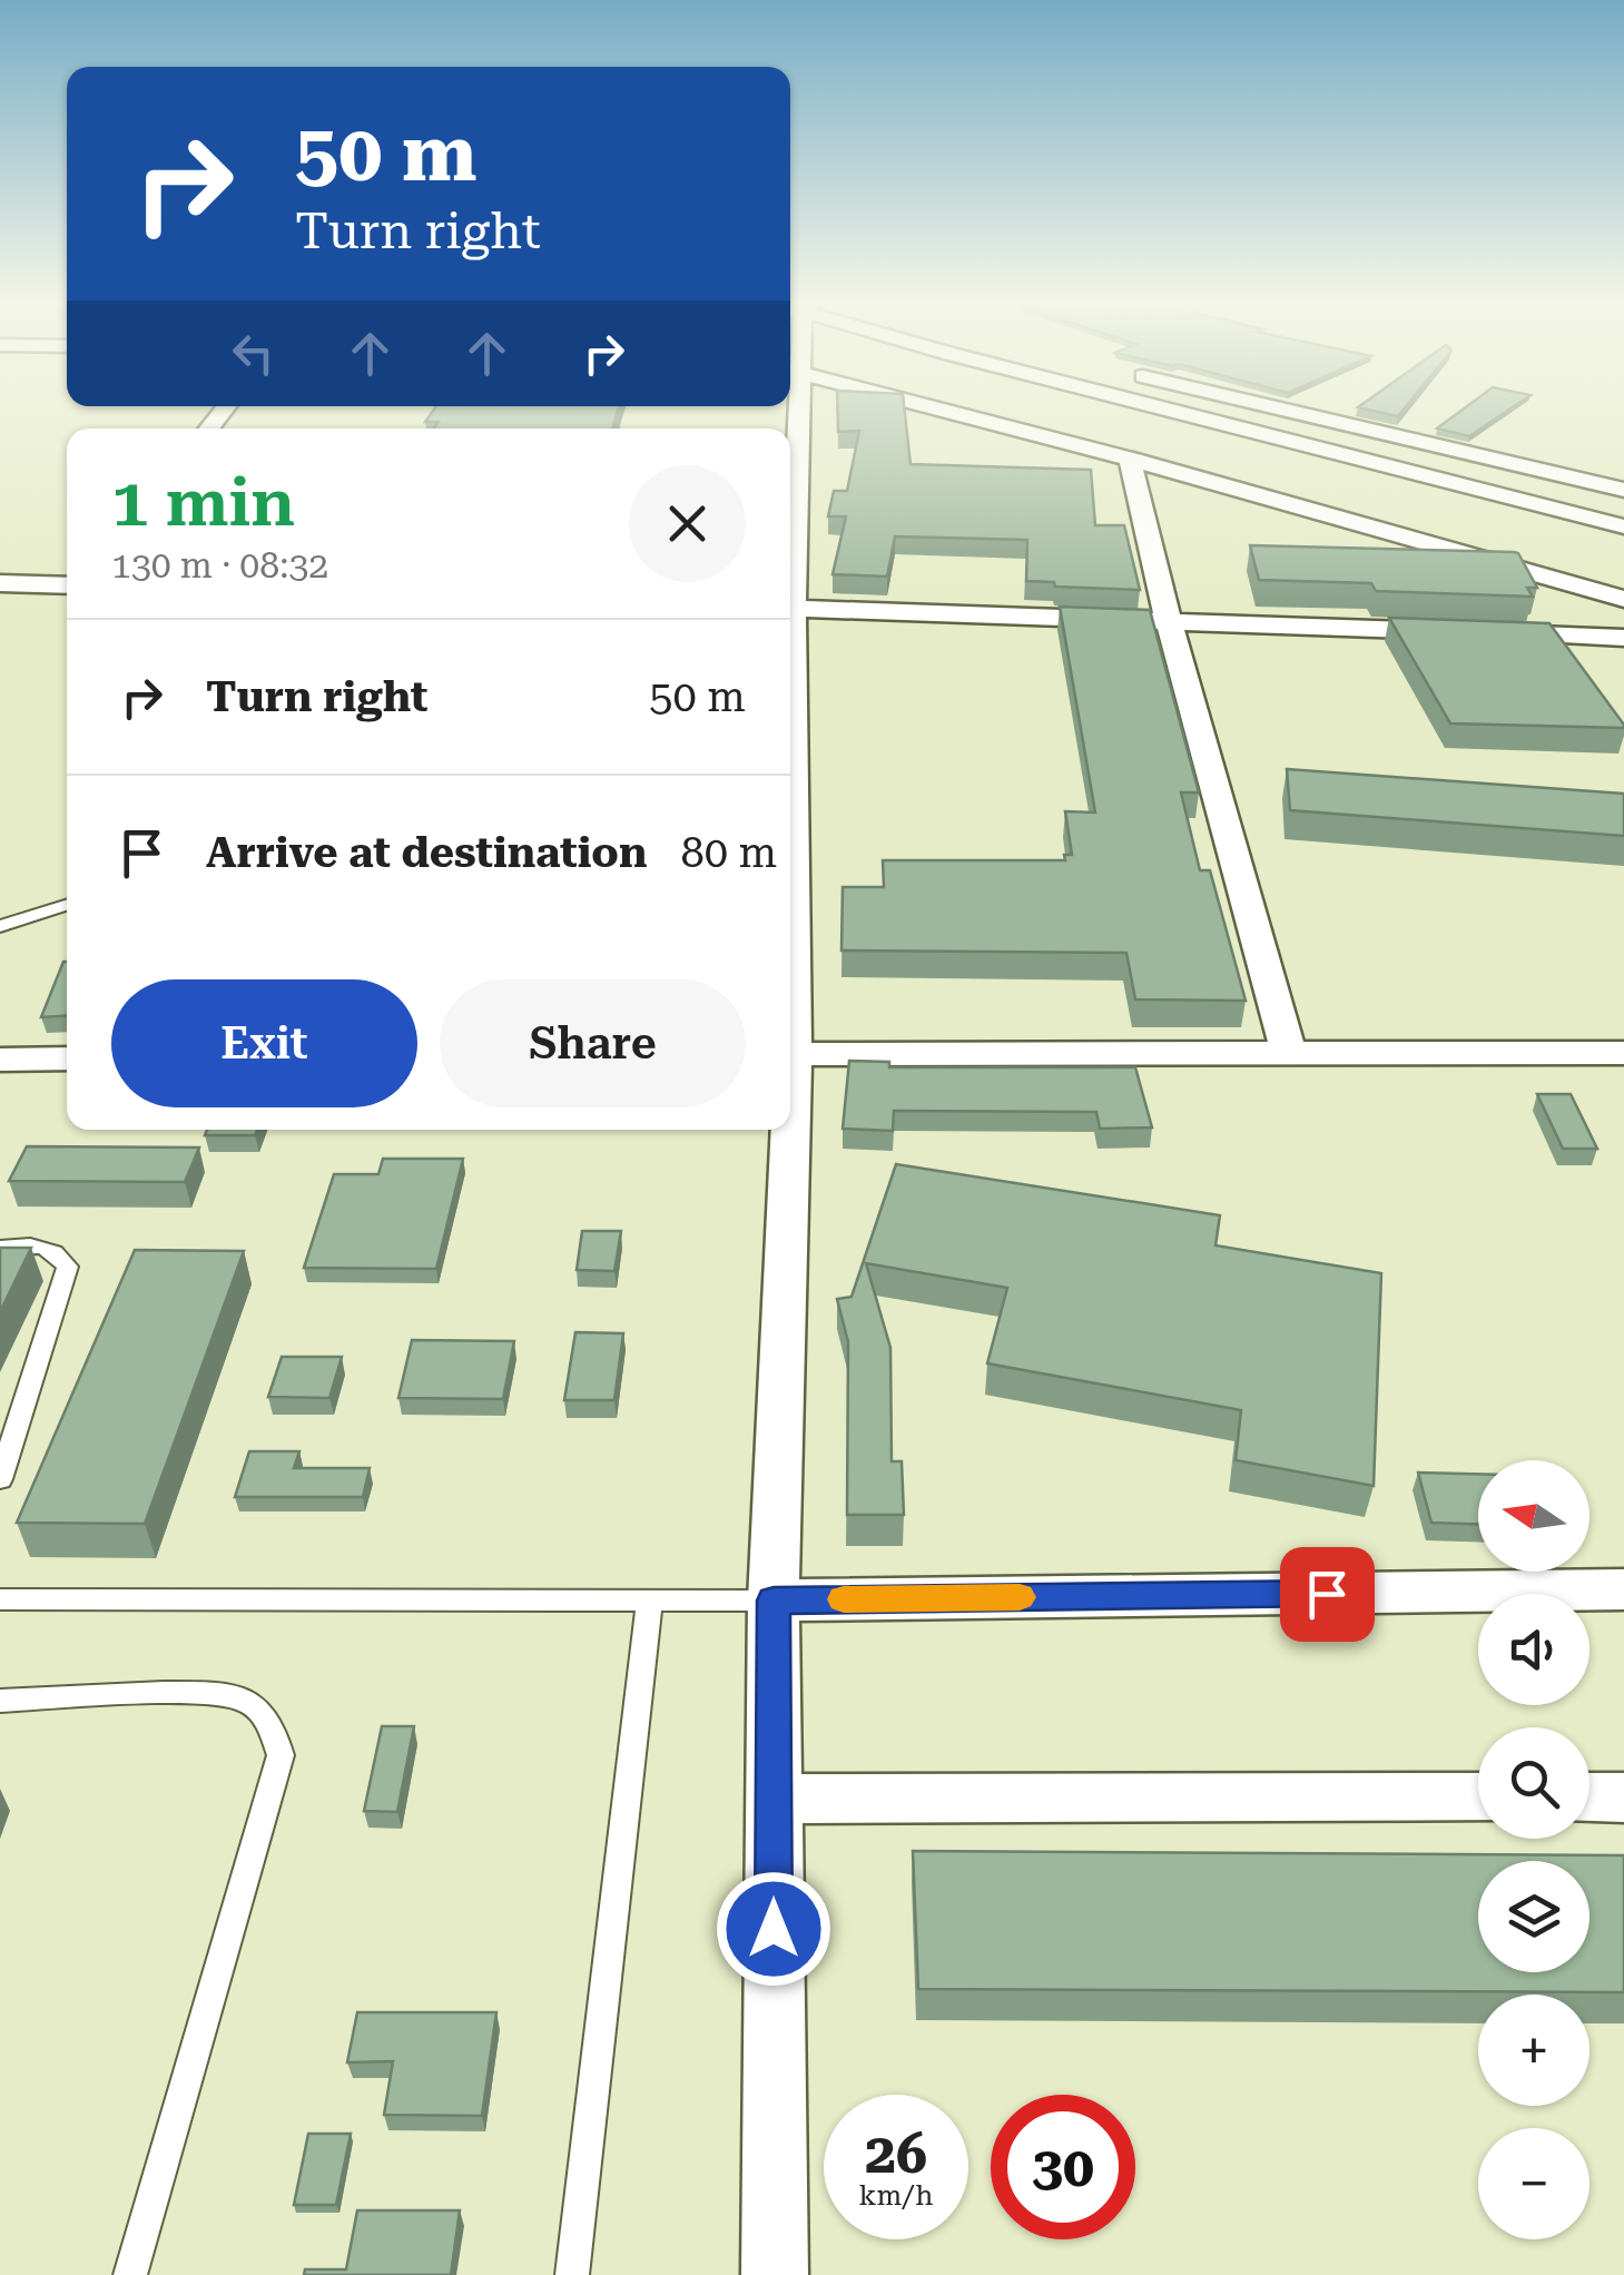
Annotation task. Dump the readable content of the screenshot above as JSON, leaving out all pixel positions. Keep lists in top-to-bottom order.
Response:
{
  "north": "left",
  "page": {
    "turn": ["50 m", "Turn right"],
    "heading": ["1 min", "130 m · 08:32"],
    "list": [
      {
        "name": "Turn right",
        "value": "50 m"
      },
      {
        "name": "Arrive at destination",
        "value": "80 m"
      }
    ],
    "buttons": ["Exit", "Share"],
    "map_buttons": ["+", "−"],
    "speed": "26 km/h",
    "limit": "30"
  }
}
